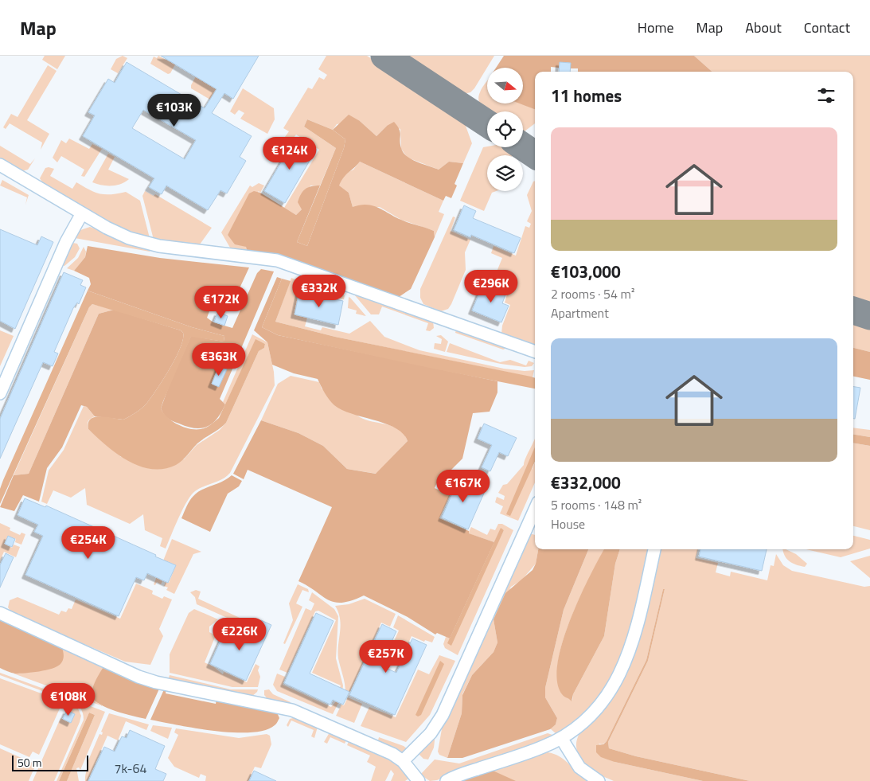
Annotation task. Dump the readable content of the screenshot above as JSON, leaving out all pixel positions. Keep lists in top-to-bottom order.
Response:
{
  "house_numbers": ["7k-64"],
  "scale_bar": "50 m",
  "north": "right",
  "page": {
    "header": "Map",
    "nav": [
      "Home",
      "Map",
      "About",
      "Contact"
    ],
    "heading": "11 homes",
    "price": [
      "€103K",
      "€124K",
      "€296K",
      "€332K",
      "€172K",
      "€363K",
      "€167K",
      "€254K",
      "€226K",
      "€257K",
      "€108K"
    ],
    "list": [
      {
        "name": "€103,000",
        "note": "2 rooms · 54 m² · Apartment"
      },
      {
        "name": "€332,000",
        "note": "5 rooms · 148 m² · House"
      }
    ],
    "scale": "50 m"
  }
}
